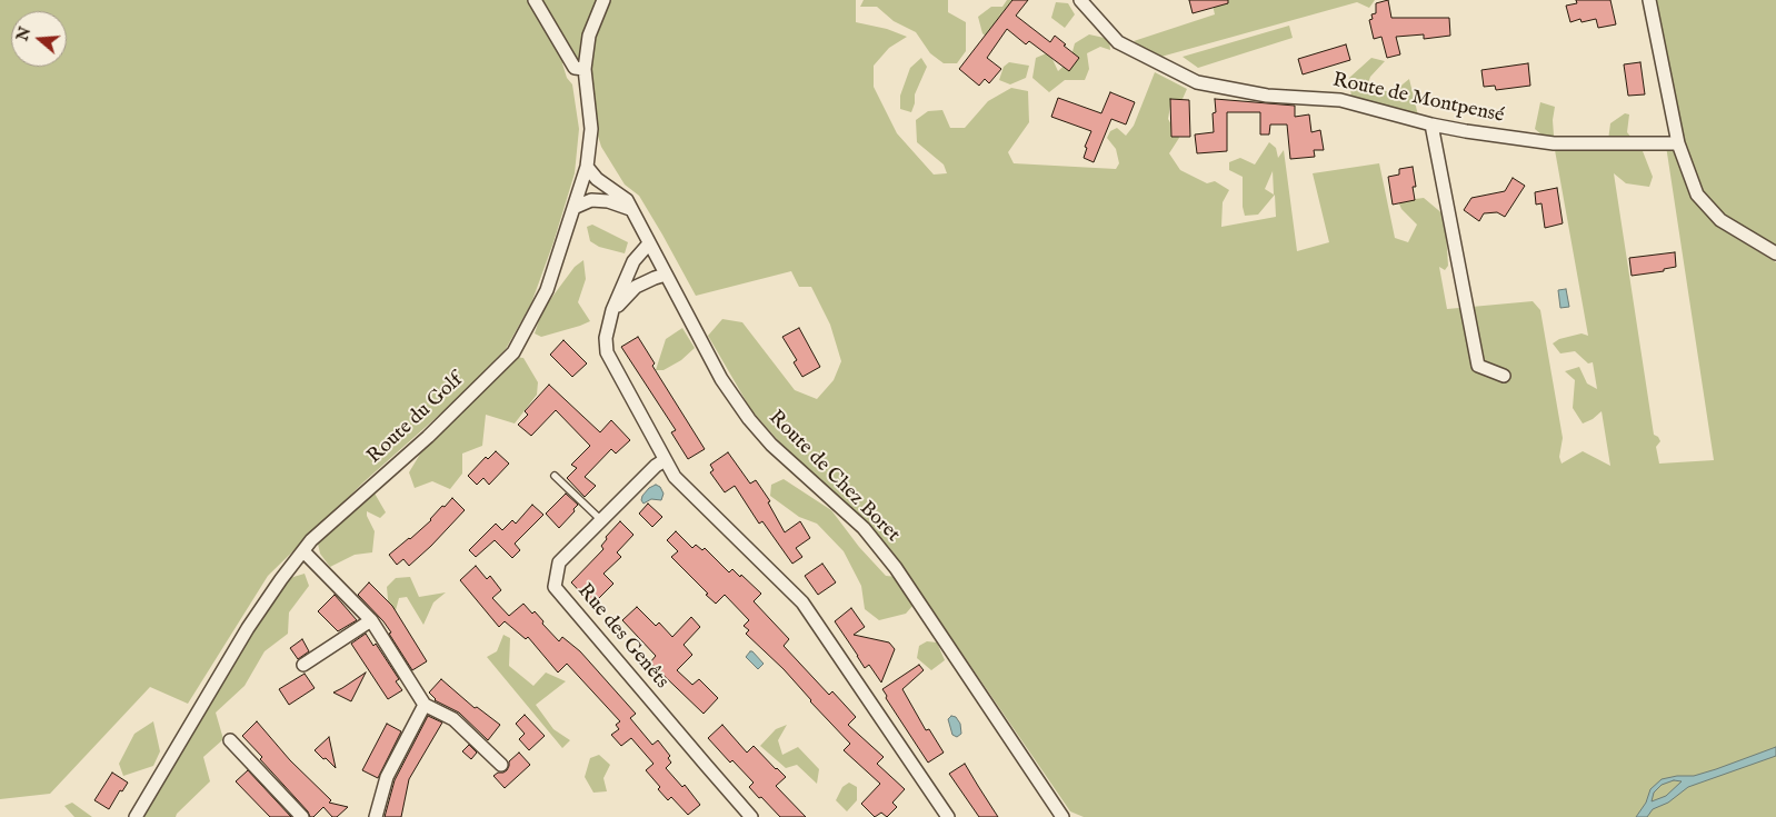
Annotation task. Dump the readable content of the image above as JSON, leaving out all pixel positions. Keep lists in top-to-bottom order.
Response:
{
  "streets": {
    "street": [
      "Route de Montpensé",
      "Route du Golf",
      "Route de Chez Boret",
      "Rue des Genêts"
    ]
  },
  "crossings": [
    ["Route du Golf", "Route de Chez Boret"]
  ],
  "north": "left"
}
